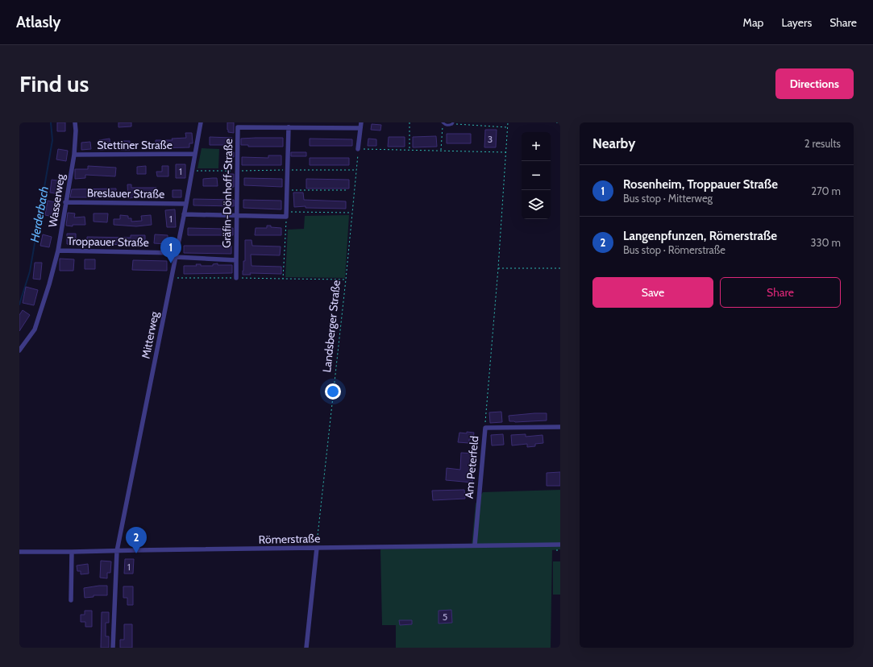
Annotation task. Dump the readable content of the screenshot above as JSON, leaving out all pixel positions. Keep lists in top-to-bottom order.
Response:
{
  "streets": {
    "street": [
      "Stettiner Straße",
      "Breslauer Straße",
      "Gräfin-Dönhoff-Straße",
      "Wasserweg",
      "Troppauer Straße",
      "Mitterweg",
      "Am Peterfeld",
      "Römerstraße"
    ],
    "path": ["Landsberger Straße"]
  },
  "crossings": [
    ["Stettiner Straße", "Wasserweg"],
    ["Stettiner Straße", "Mitterweg"],
    ["Breslauer Straße", "Wasserweg"],
    ["Breslauer Straße", "Mitterweg"],
    ["Gräfin-Dönhoff-Straße", "Troppauer Straße"],
    ["Gräfin-Dönhoff-Straße", "Mitterweg"],
    ["Wasserweg", "Troppauer Straße"],
    ["Troppauer Straße", "Mitterweg"],
    ["Landsberger Straße", "Römerstraße"],
    ["Mitterweg", "Römerstraße"],
    ["Am Peterfeld", "Römerstraße"]
  ],
  "water": ["Herderbach"],
  "house_numbers": [
    "3",
    "1",
    "1",
    "1",
    "5"
  ],
  "page": {
    "header": "Atlasly",
    "nav": ["Map", "Layers", "Share"],
    "buttons": [
      "Directions",
      ["Save", "Share"]
    ],
    "title": "Find us",
    "heading": ["Nearby", "2 results"],
    "map_buttons": ["+", "−"],
    "list": [
      {
        "mark": "1",
        "name": "Rosenheim, Troppauer Straße",
        "note": "Bus stop · Mitterweg",
        "value": "270 m"
      },
      {
        "mark": "2",
        "name": "Langenpfunzen, Römerstraße",
        "note": "Bus stop · Römerstraße",
        "value": "330 m"
      }
    ],
    "pins": ["1", "2"]
  }
}
